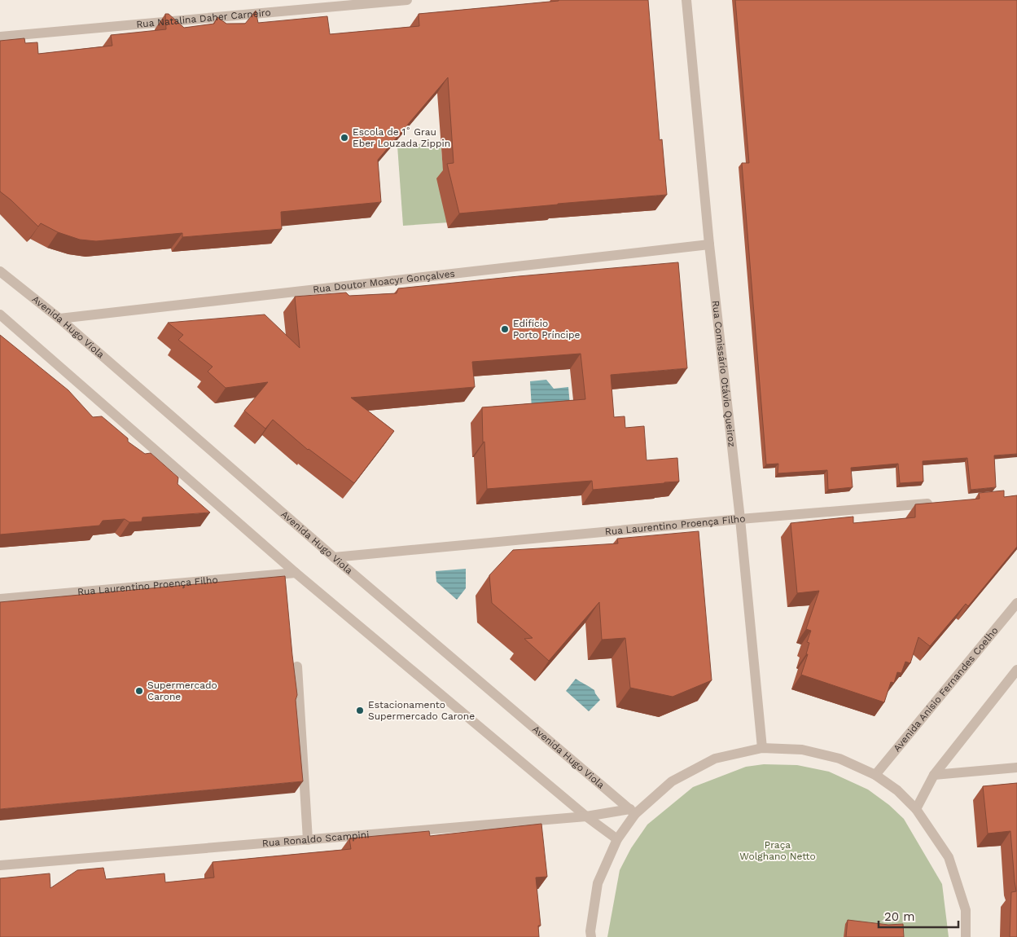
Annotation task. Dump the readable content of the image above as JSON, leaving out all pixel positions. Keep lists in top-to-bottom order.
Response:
{
  "streets": {
    "street": [
      "Rua Natalina Daher Carneiro",
      "Rua Doutor Moacyr Gonçalves",
      "Avenida Hugo Viola",
      "Rua Comissário Otávio Queiroz",
      "Rua Laurentino Proença Filho",
      "Avenida Anísio Fernandes Coelho",
      "Rua Ronaldo Scampini"
    ]
  },
  "crossings": [
    ["Rua Doutor Moacyr Gonçalves", "Avenida Hugo Viola"],
    ["Rua Doutor Moacyr Gonçalves", "Rua Comissário Otávio Queiroz"],
    ["Avenida Hugo Viola", "Rua Laurentino Proença Filho"],
    ["Avenida Hugo Viola", "Rua Ronaldo Scampini"],
    ["Rua Comissário Otávio Queiroz", "Rua Laurentino Proença Filho"]
  ],
  "parks": ["Praça Wolghano Netto"],
  "places": [
    "Escola de 1˚ Grau Eber Louzada Zippin",
    "Edifício Porto Príncipe",
    "Supermercado Carone",
    "Estacionamento Supermercado Carone"
  ],
  "scale_bar": "20 m"
}
